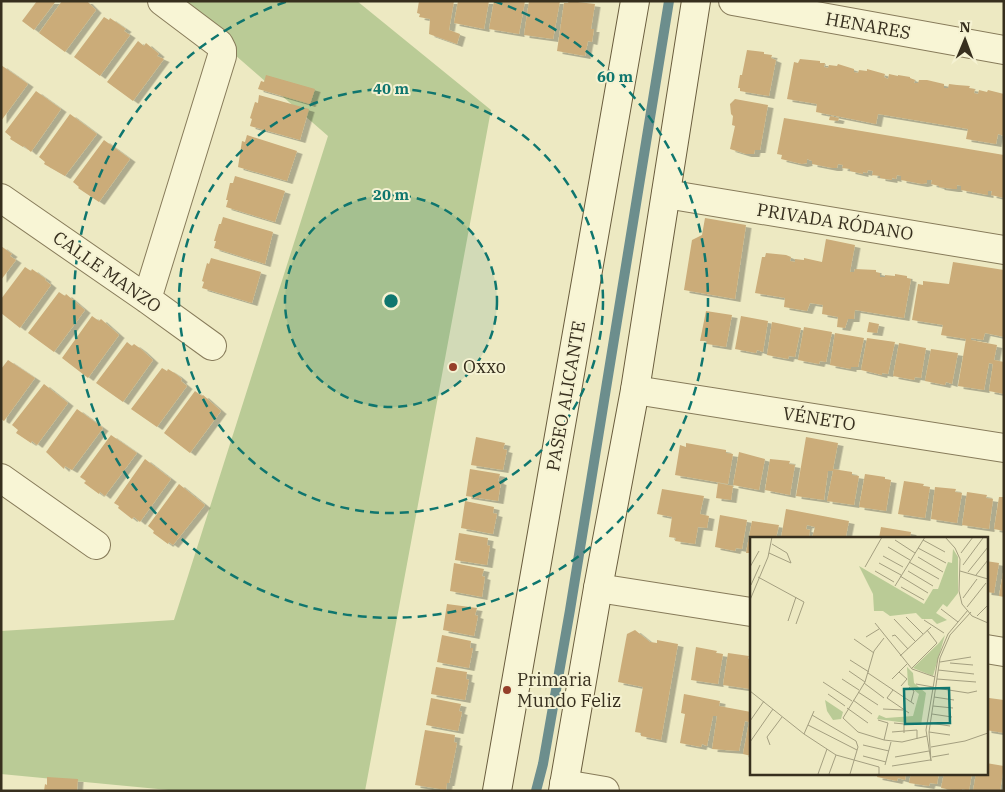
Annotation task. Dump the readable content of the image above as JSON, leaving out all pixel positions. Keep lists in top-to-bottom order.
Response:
{
  "streets": {
    "street": [
      "HENARES",
      "PRIVADA RÓDANO",
      "CALLE MANZO",
      "PASEO ALICANTE",
      "VÉNETO"
    ]
  },
  "places": ["Oxxo", "Primaria Mundo Feliz"],
  "north": "top",
  "rings": ["60 m", "40 m", "20 m"]
}
